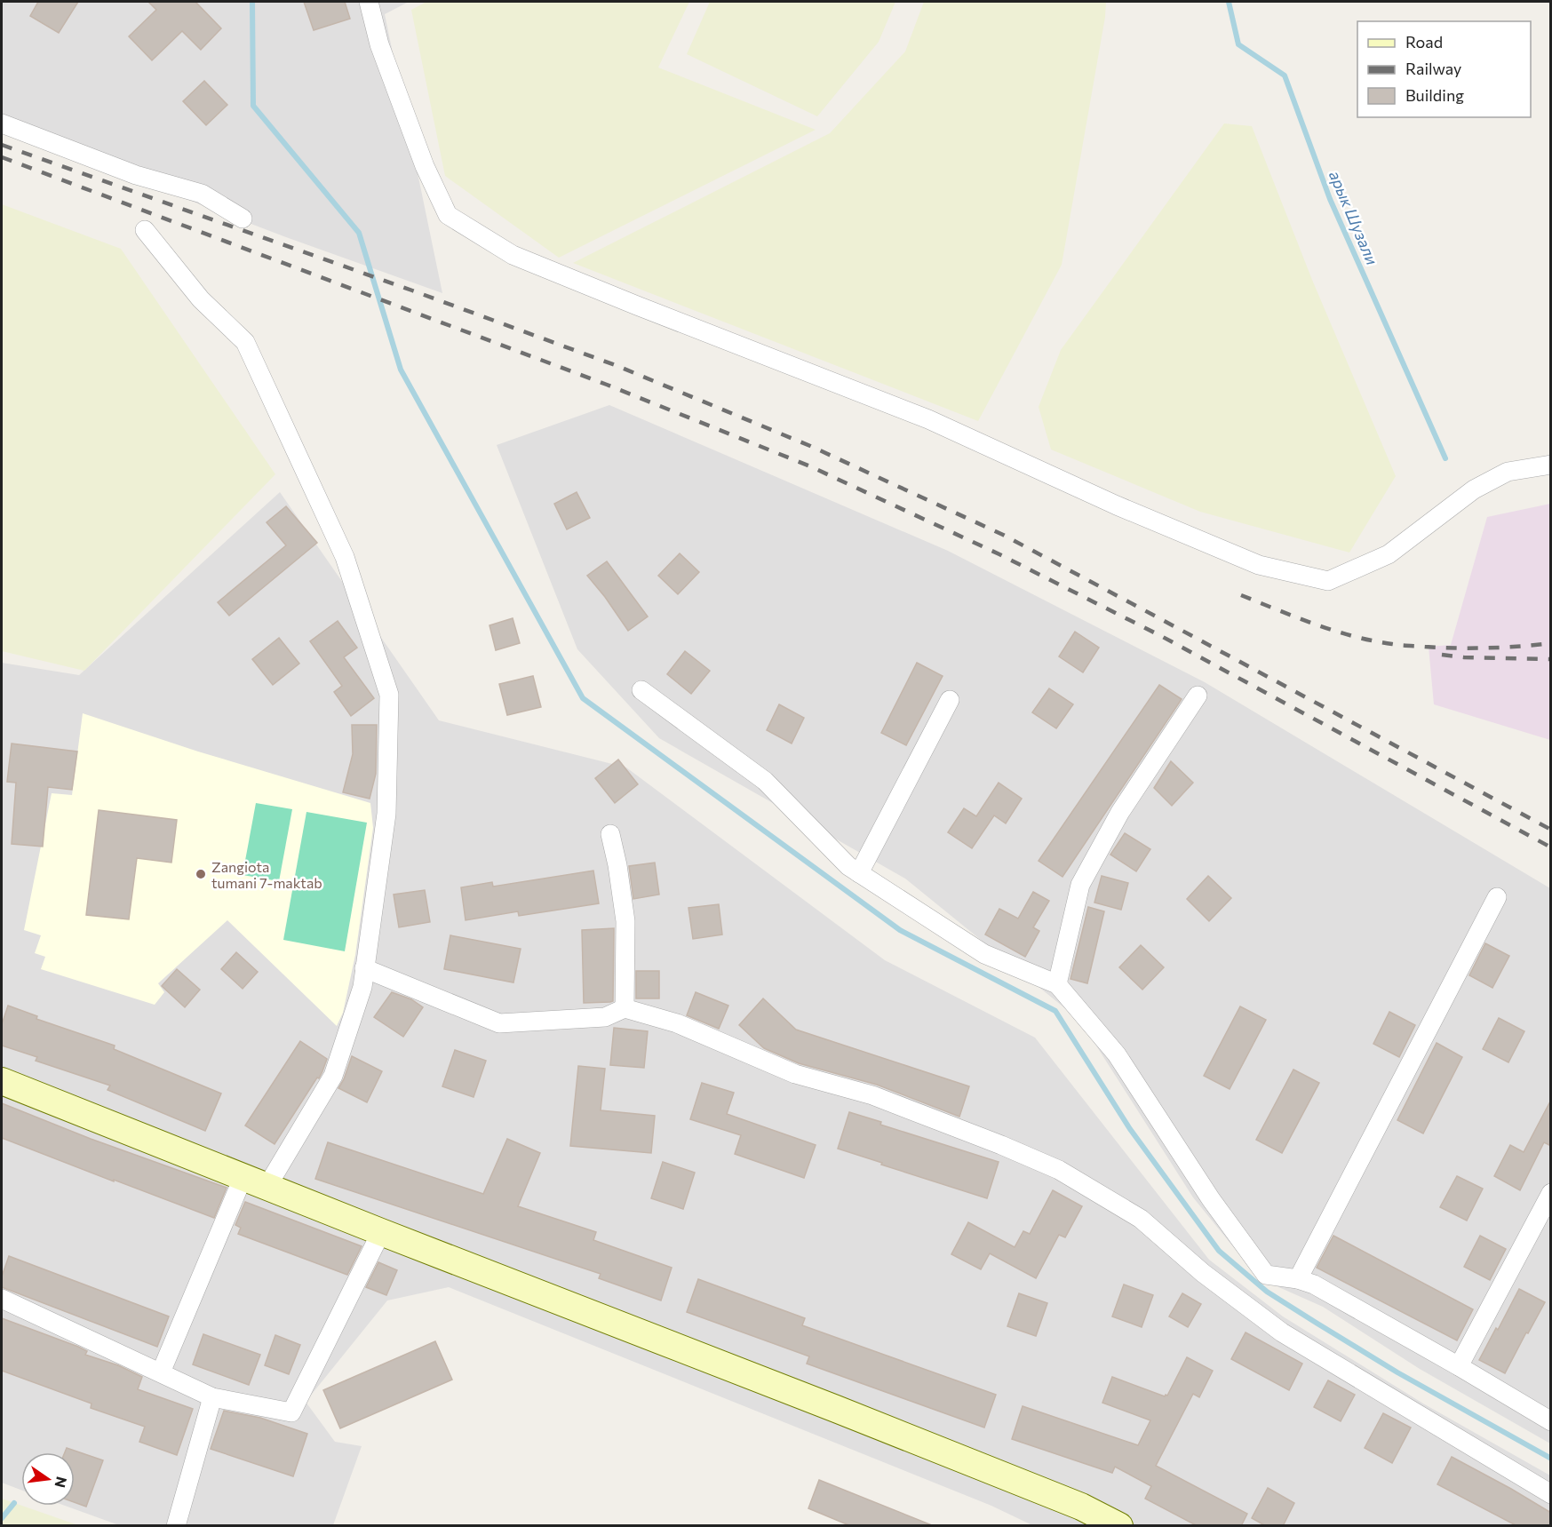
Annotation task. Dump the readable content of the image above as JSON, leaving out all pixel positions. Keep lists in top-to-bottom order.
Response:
{
  "water": ["арык Шузали"],
  "places": ["Zangiota tumani 7-maktab"],
  "legend": ["Road", "Railway", "Building"],
  "north": "right"
}
